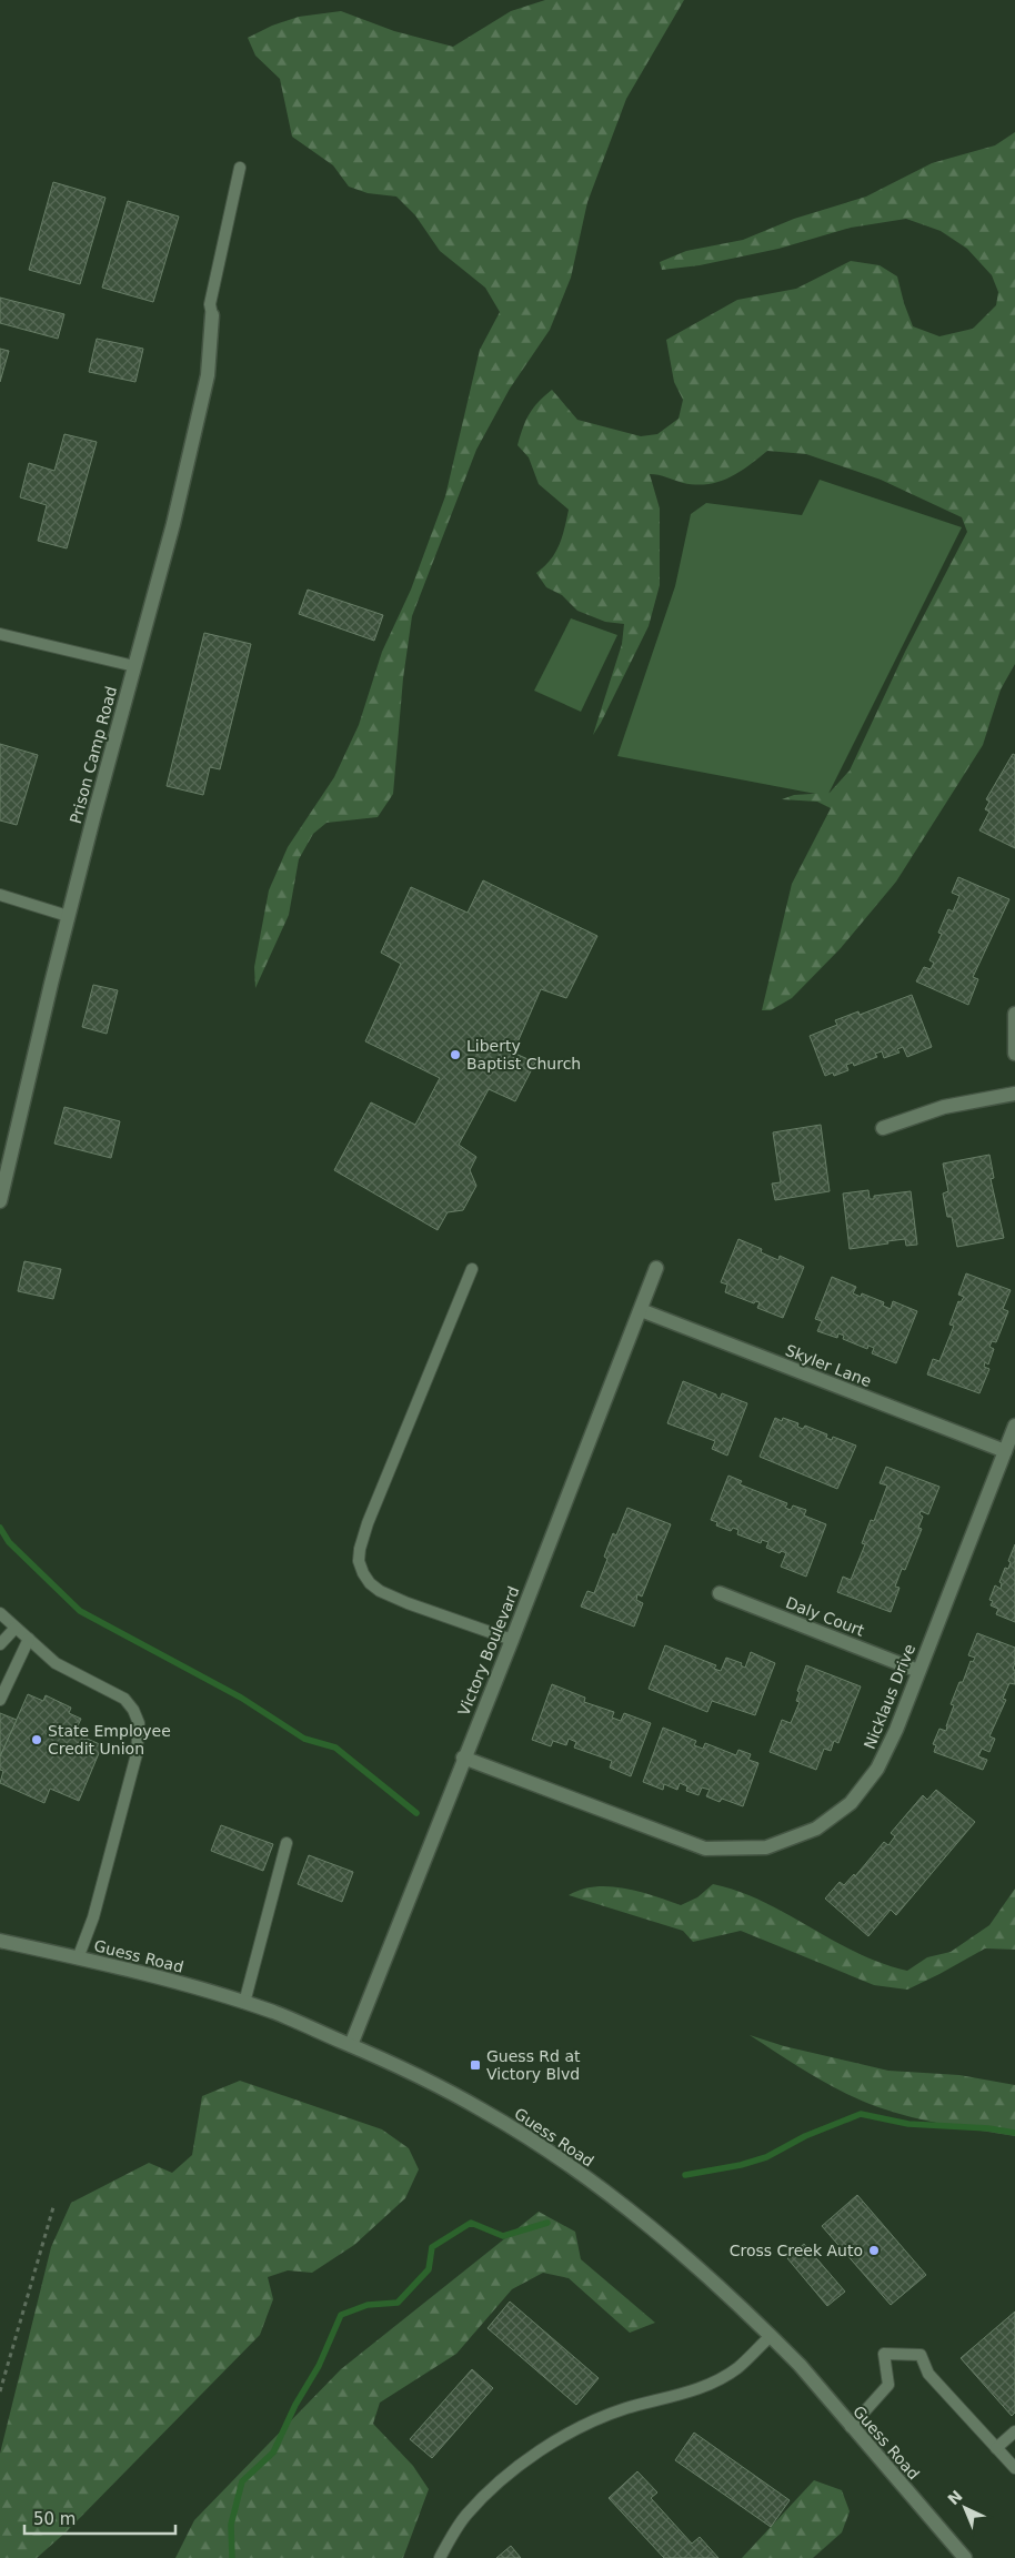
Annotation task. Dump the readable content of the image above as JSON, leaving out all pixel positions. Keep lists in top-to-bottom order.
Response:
{
  "streets": {
    "street": [
      "Prison Camp Road",
      "Skyler Lane",
      "Daly Court",
      "Victory Boulevard",
      "Nicklaus Drive",
      "Guess Road"
    ]
  },
  "crossings": [
    ["Skyler Lane", "Victory Boulevard"],
    ["Skyler Lane", "Nicklaus Drive"],
    ["Daly Court", "Nicklaus Drive"],
    ["Victory Boulevard", "Nicklaus Drive"],
    ["Victory Boulevard", "Guess Road"]
  ],
  "places": {
    "other": ["Liberty Baptist Church", "State Employee Credit Union", "Cross Creek Auto"],
    "transit": ["Guess Rd at Victory Blvd"]
  },
  "scale_bar": "50 m",
  "north": "top left"
}
